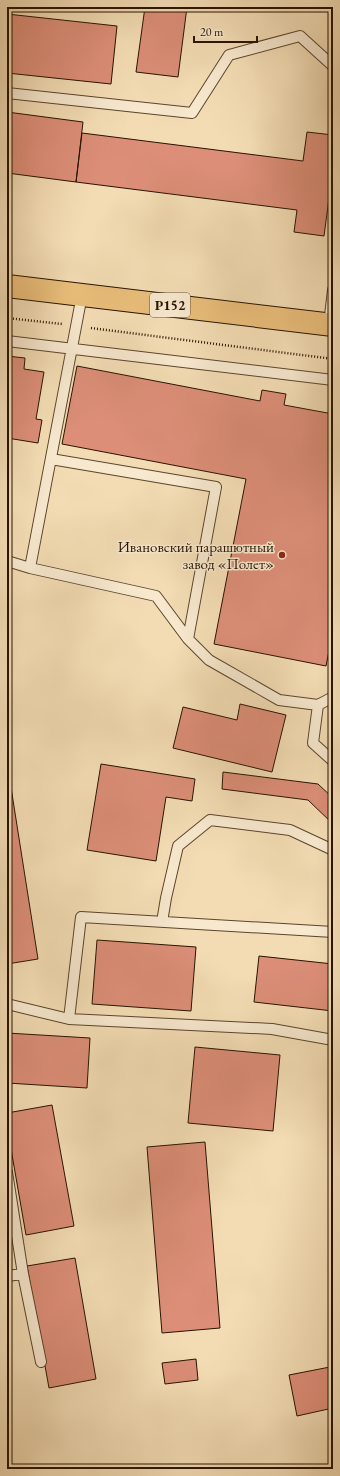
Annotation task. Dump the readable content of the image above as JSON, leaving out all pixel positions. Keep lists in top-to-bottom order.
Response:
{
  "streets": {
    "main road": ["Р152"]
  },
  "places": ["Ивановский парашютный завод «Полет»"],
  "scale_bar": "20 m"
}
